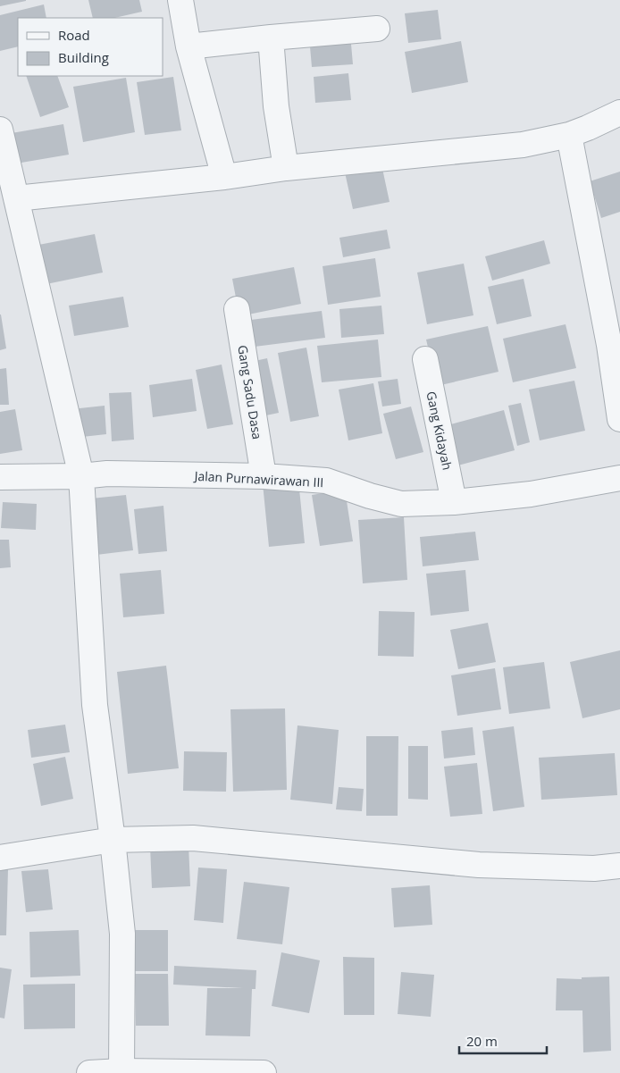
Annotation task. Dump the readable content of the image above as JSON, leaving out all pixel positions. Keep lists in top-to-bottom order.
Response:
{
  "streets": {
    "street": ["Gang Sadu Dasa", "Gang Kidayah", "Jalan Purnawirawan III"]
  },
  "crossings": [
    ["Gang Sadu Dasa", "Jalan Purnawirawan III"],
    ["Gang Kidayah", "Jalan Purnawirawan III"]
  ],
  "legend": ["Road", "Building"],
  "scale_bar": "20 m"
}
